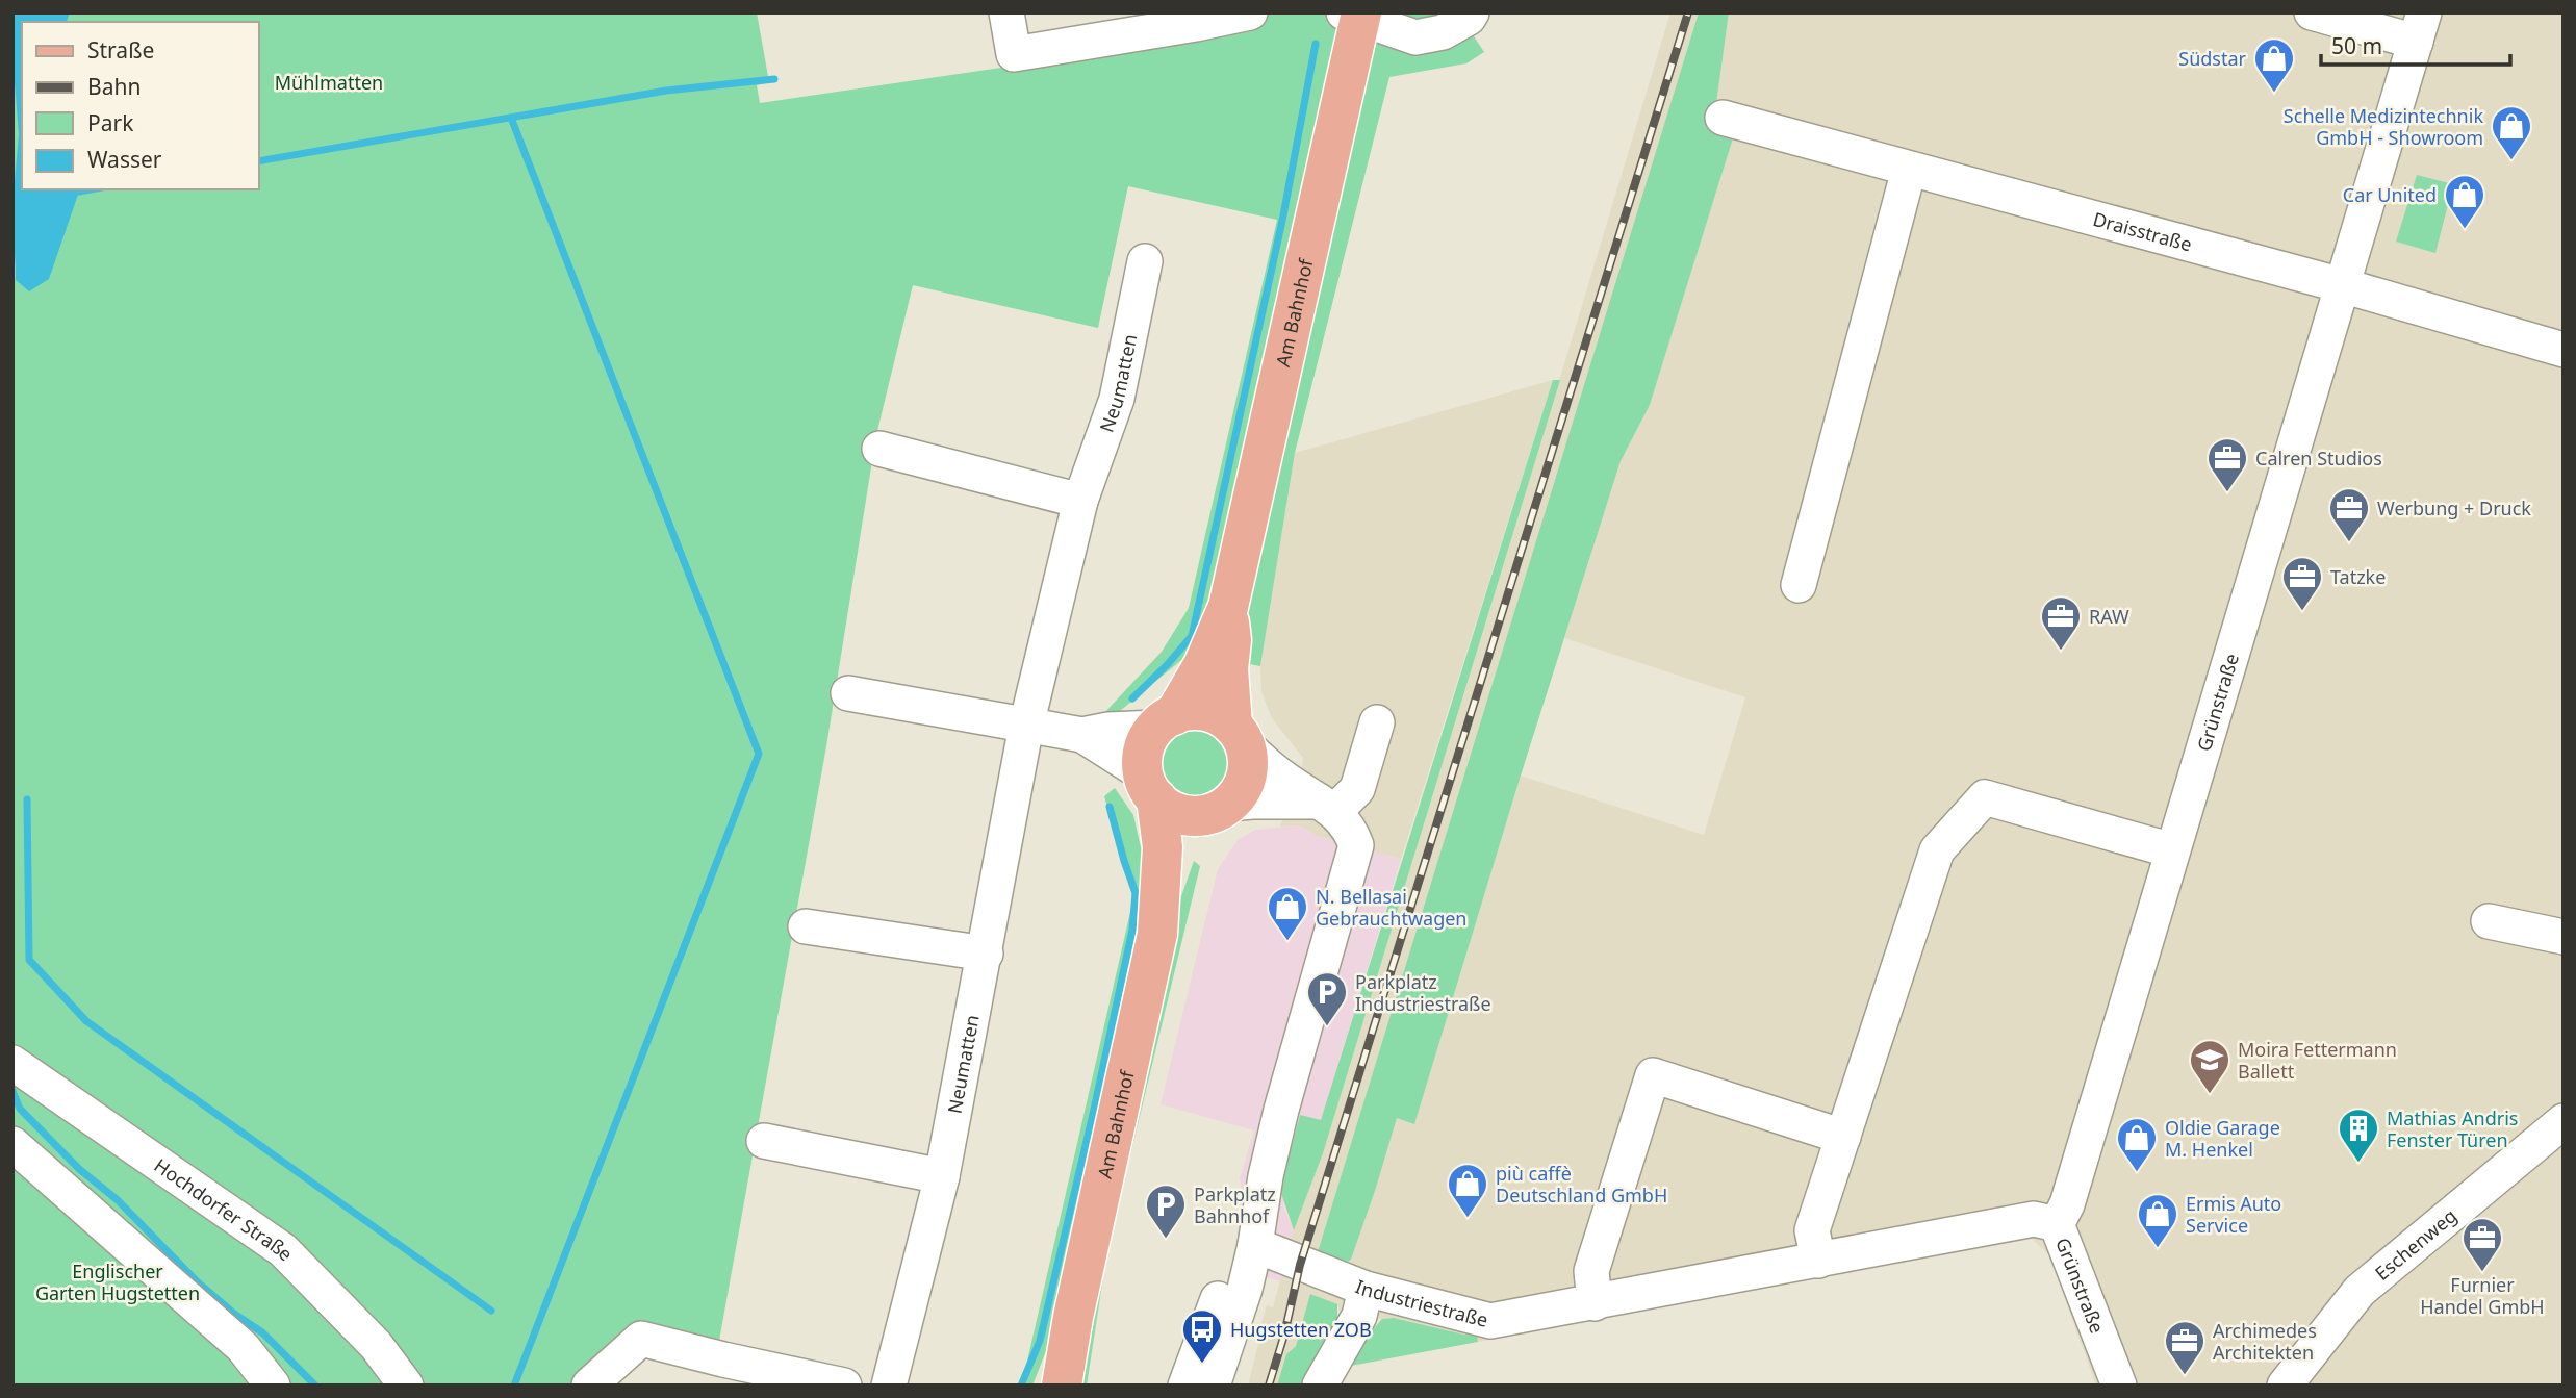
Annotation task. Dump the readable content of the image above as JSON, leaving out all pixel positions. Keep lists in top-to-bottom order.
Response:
{
  "streets": {
    "main road": ["Am Bahnhof"],
    "street": [
      "Draisstraße",
      "Neumatten",
      "Grünstraße",
      "Hochdorfer Straße",
      "Eschenweg",
      "Industriestraße"
    ]
  },
  "crossings": [
    ["Draisstraße", "Grünstraße"],
    ["Grünstraße", "Industriestraße"]
  ],
  "parks": ["Mühlmatten", "Englischer Garten Hugstetten"],
  "places": {
    "shop": [
      "Südstar",
      "Schelle Medizintechnik GmbH - Showroom",
      "Car United",
      "N. Bellasai Gebrauchtwagen",
      "Oldie Garage M. Henkel",
      "più caffè Deutschland GmbH",
      "Ermis Auto Service"
    ],
    "office": [
      "Calren Studios",
      "Werbung + Druck",
      "Tatzke",
      "RAW",
      "Furnier Handel GmbH",
      "Archimedes Architekten"
    ],
    "parking": ["Parkplatz Industriestraße", "Parkplatz Bahnhof"],
    "school or university": ["Moira Fettermann Ballett"],
    "building": ["Mathias Andris Fenster Türen"],
    "bus stop": ["Hugstetten ZOB"]
  },
  "legend": [
    "Straße",
    "Bahn",
    "Park",
    "Wasser"
  ],
  "scale_bar": "50 m"
}
